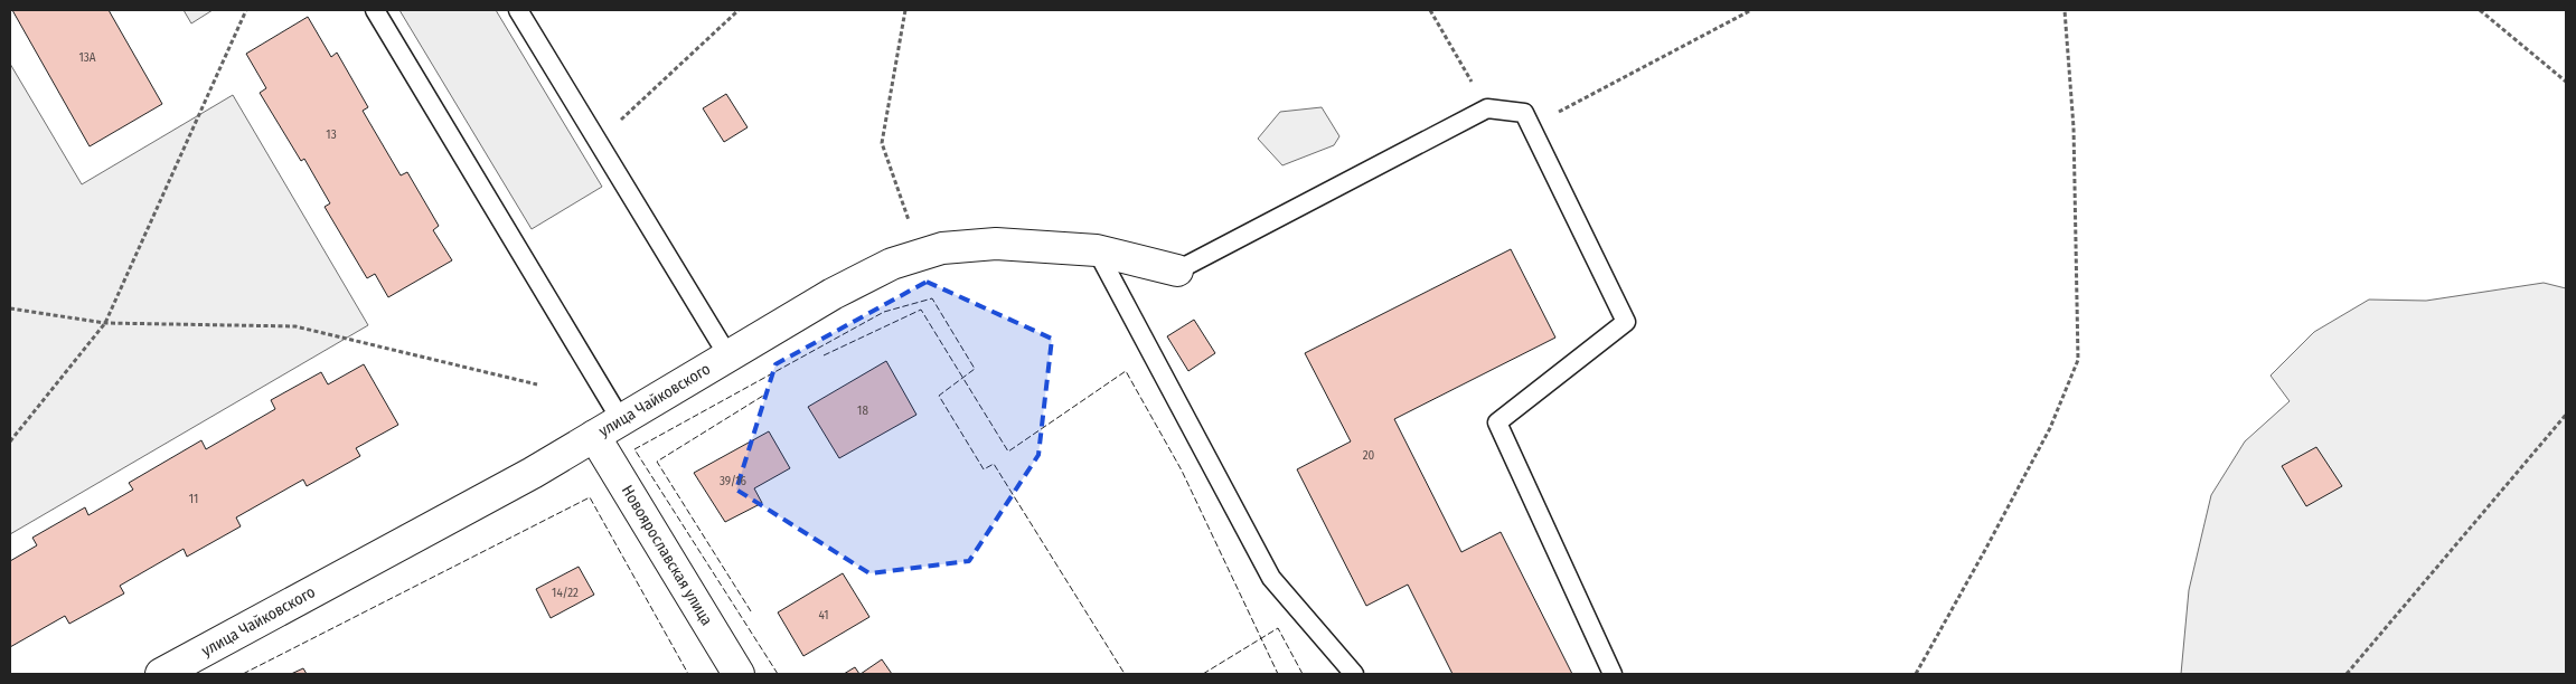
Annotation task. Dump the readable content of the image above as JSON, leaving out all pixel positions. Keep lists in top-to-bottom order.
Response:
{
  "streets": {
    "street": ["улица Чайковского", "Новоярославская улица"]
  },
  "crossings": [
    ["улица Чайковского", "Новоярославская улица"]
  ],
  "house_numbers": [
    "13А",
    "13",
    "18",
    "20",
    "39/16",
    "11",
    "14/22",
    "41"
  ]
}
